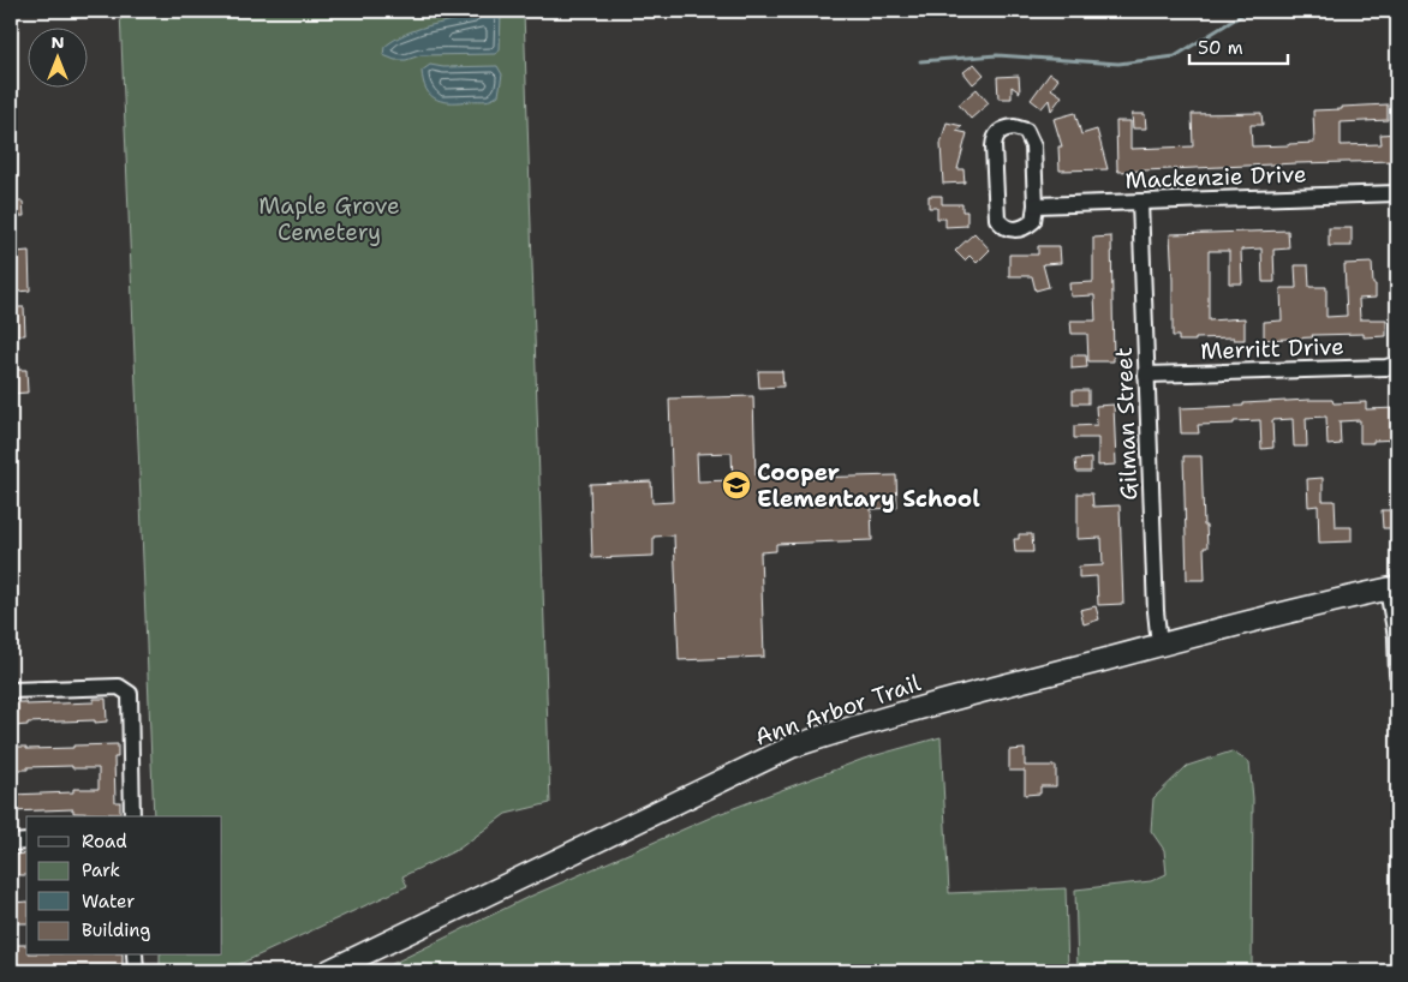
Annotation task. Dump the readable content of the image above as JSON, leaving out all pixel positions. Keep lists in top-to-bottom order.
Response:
{
  "streets": {
    "street": [
      "Mackenzie Drive",
      "Merritt Drive",
      "Gilman Street",
      "Ann Arbor Trail"
    ]
  },
  "crossings": [
    ["Mackenzie Drive", "Gilman Street"],
    ["Merritt Drive", "Gilman Street"],
    ["Gilman Street", "Ann Arbor Trail"]
  ],
  "parks": ["Maple Grove Cemetery"],
  "places": {
    "school or university": ["Cooper Elementary School"]
  },
  "legend": [
    "Road",
    "Park",
    "Water",
    "Building"
  ],
  "scale_bar": "50 m",
  "north": "top"
}
